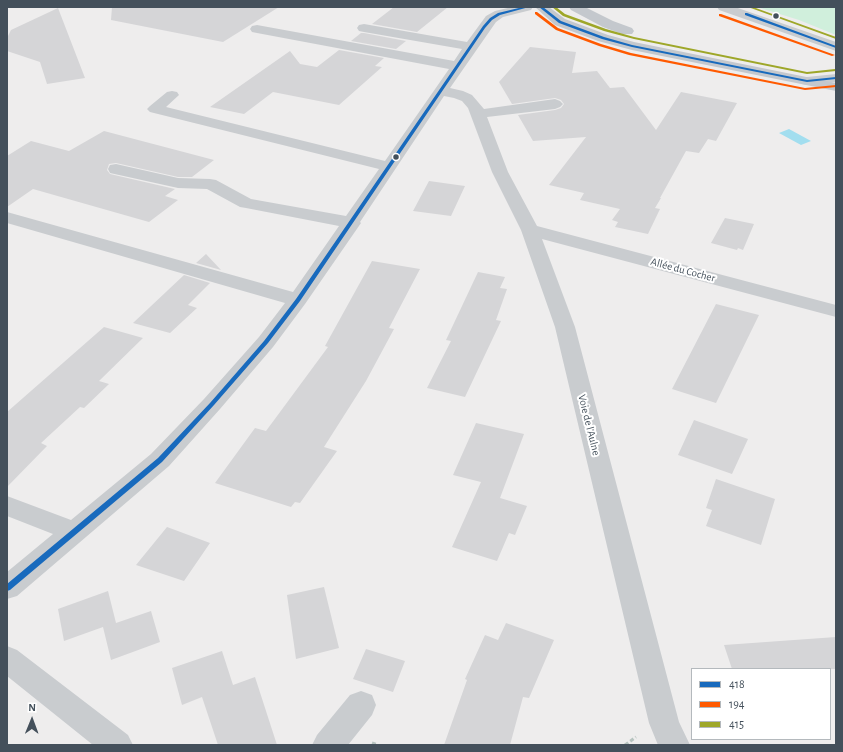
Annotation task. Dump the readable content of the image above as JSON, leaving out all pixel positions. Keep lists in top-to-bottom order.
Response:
{
  "streets": {
    "street": ["Allée du Cocher", "Voie de l'Aulne"]
  },
  "crossings": [
    ["Allée du Cocher", "Voie de l'Aulne"]
  ],
  "lines": ["transit line 418", "transit line 415", "transit line 194"],
  "legend": ["418", "194", "415"],
  "north": "top"
}
